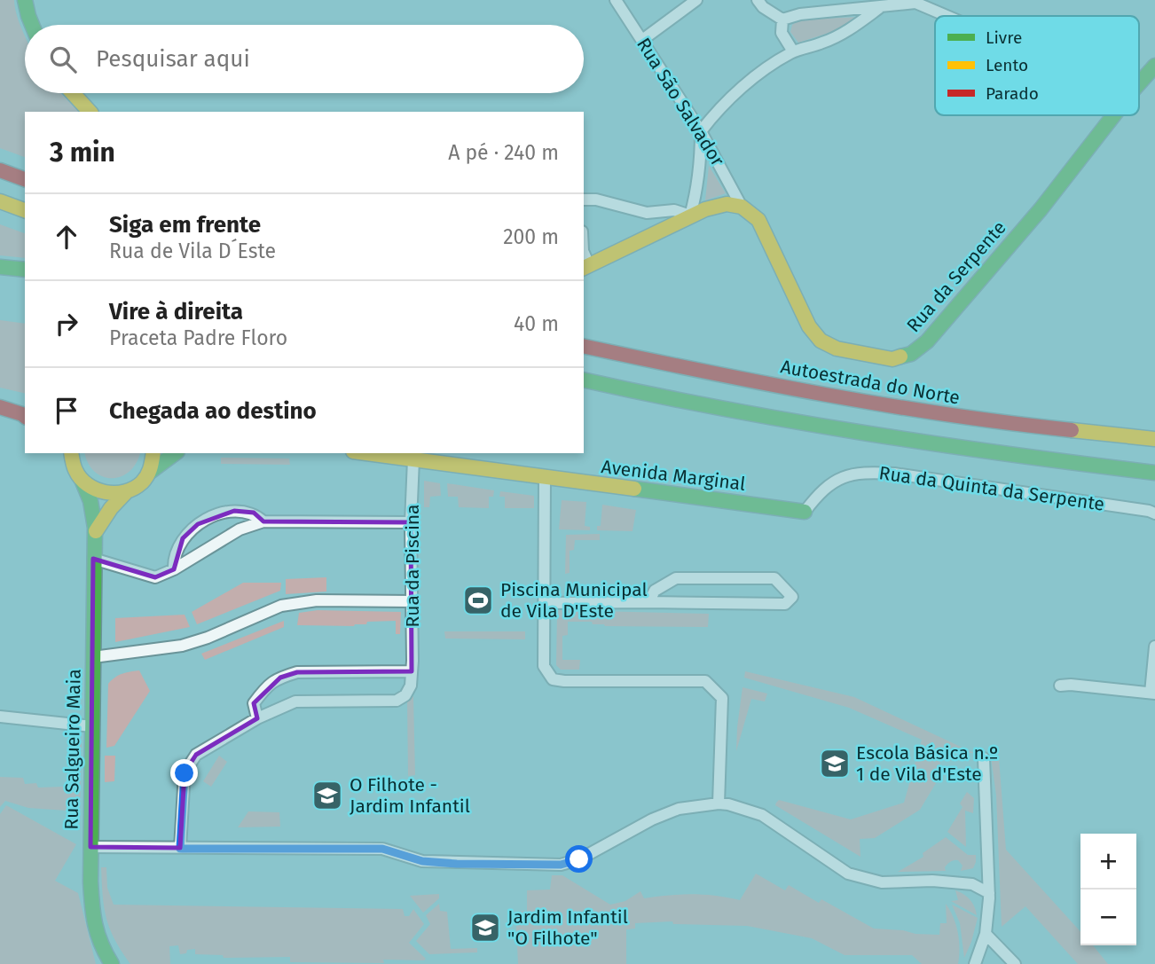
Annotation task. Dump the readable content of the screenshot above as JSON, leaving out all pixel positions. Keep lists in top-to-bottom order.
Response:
{
  "streets": {
    "main road": [
      "Rua da Serpente",
      "Autoestrada do Norte",
      "Avenida Marginal",
      "Rua Salgueiro Maia"
    ],
    "street": ["Rua São Salvador", "Rua da Quinta da Serpente", "Rua da Piscina"]
  },
  "crossings": [
    ["Rua São Salvador", "Rua da Serpente"],
    ["Avenida Marginal", "Rua da Quinta da Serpente"],
    ["Avenida Marginal", "Rua da Piscina"]
  ],
  "places": {
    "sports": ["Piscina Municipal de Vila D'Este"],
    "school or university": ["Escola Básica n.º 1 de Vila d'Este", "O Filhote - Jardim Infantil", "Jardim Infantil \"O Filhote\""]
  },
  "legend": ["Livre", "Lento", "Parado"],
  "page": {
    "search": "Pesquisar aqui",
    "heading": ["3 min", "A pé · 240 m"],
    "list": [
      ["Siga em frente", "Rua de Vila D´Este", "200 m"],
      ["Vire à direita", "Praceta Padre Floro", "40 m"],
      "Chegada ao destino"
    ],
    "map_buttons": ["+", "−"]
  }
}
